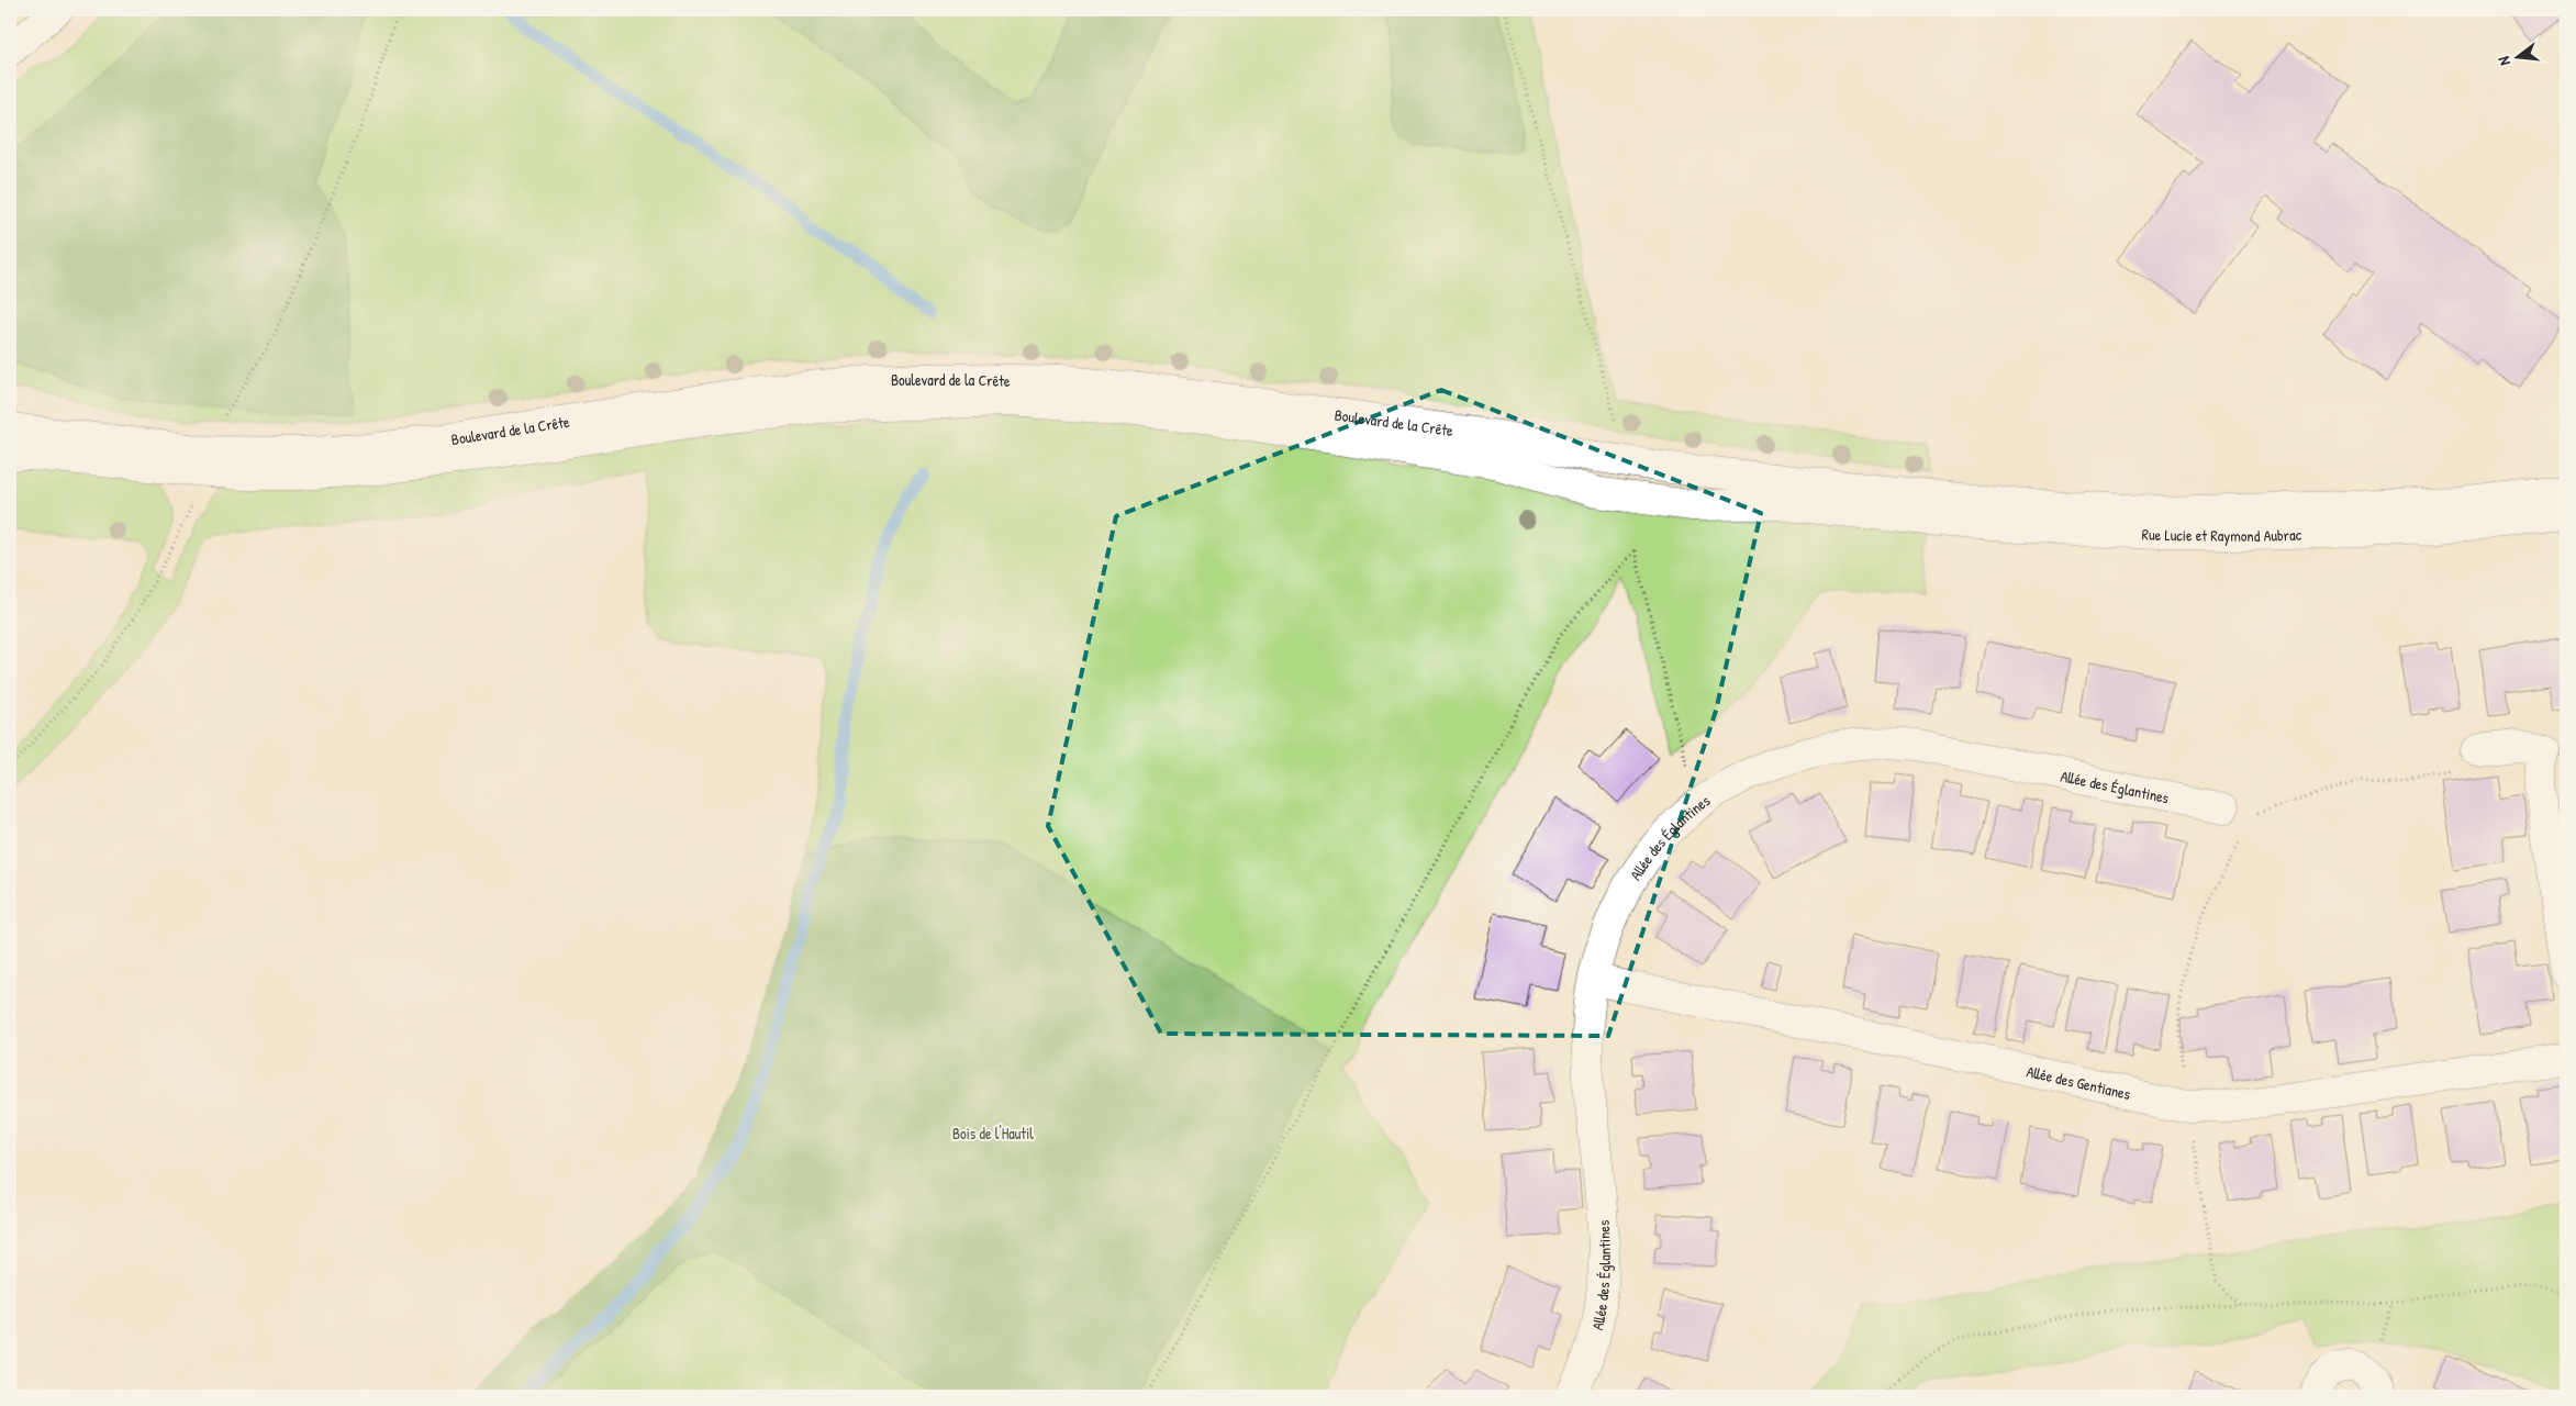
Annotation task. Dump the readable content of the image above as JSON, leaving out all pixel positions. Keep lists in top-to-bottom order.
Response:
{
  "streets": {
    "street": [
      "Boulevard de la Crête",
      "Rue Lucie et Raymond Aubrac",
      "Allée des Églantines",
      "Allée des Gentianes"
    ]
  },
  "crossings": [
    ["Boulevard de la Crête", "Rue Lucie et Raymond Aubrac"],
    ["Allée des Églantines", "Allée des Gentianes"]
  ],
  "parks": ["Bois de l'Hautil"],
  "north": "left"
}
